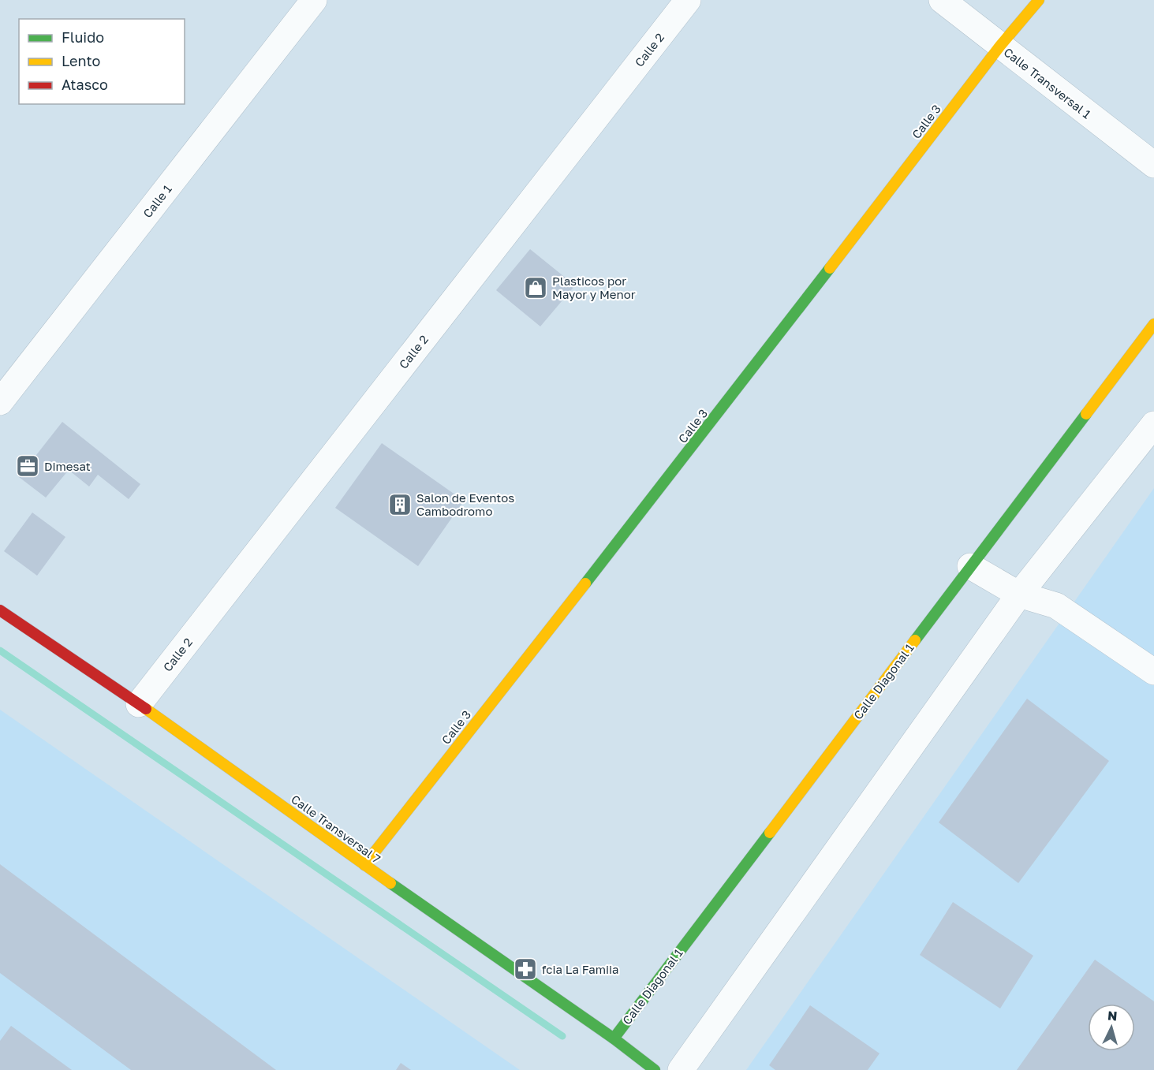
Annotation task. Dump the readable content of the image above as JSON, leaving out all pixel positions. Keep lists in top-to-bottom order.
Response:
{
  "streets": {
    "street": [
      "Calle 2",
      "Calle Transversal 1",
      "Calle 3",
      "Calle 1",
      "Calle Diagonal 1",
      "Calle Transversal 7"
    ]
  },
  "crossings": [
    ["Calle 2", "Calle Transversal 7"],
    ["Calle Transversal 1", "Calle 3"],
    ["Calle 3", "Calle Transversal 7"],
    ["Calle Diagonal 1", "Calle Transversal 7"]
  ],
  "places": {
    "shop": ["Plasticos por Mayor y Menor"],
    "office": ["Dimesat"],
    "building": ["Salon de Eventos Cambodromo"],
    "pharmacy": ["fcia La Famiia"]
  },
  "legend": ["Fluido", "Lento", "Atasco"],
  "north": "top"
}
